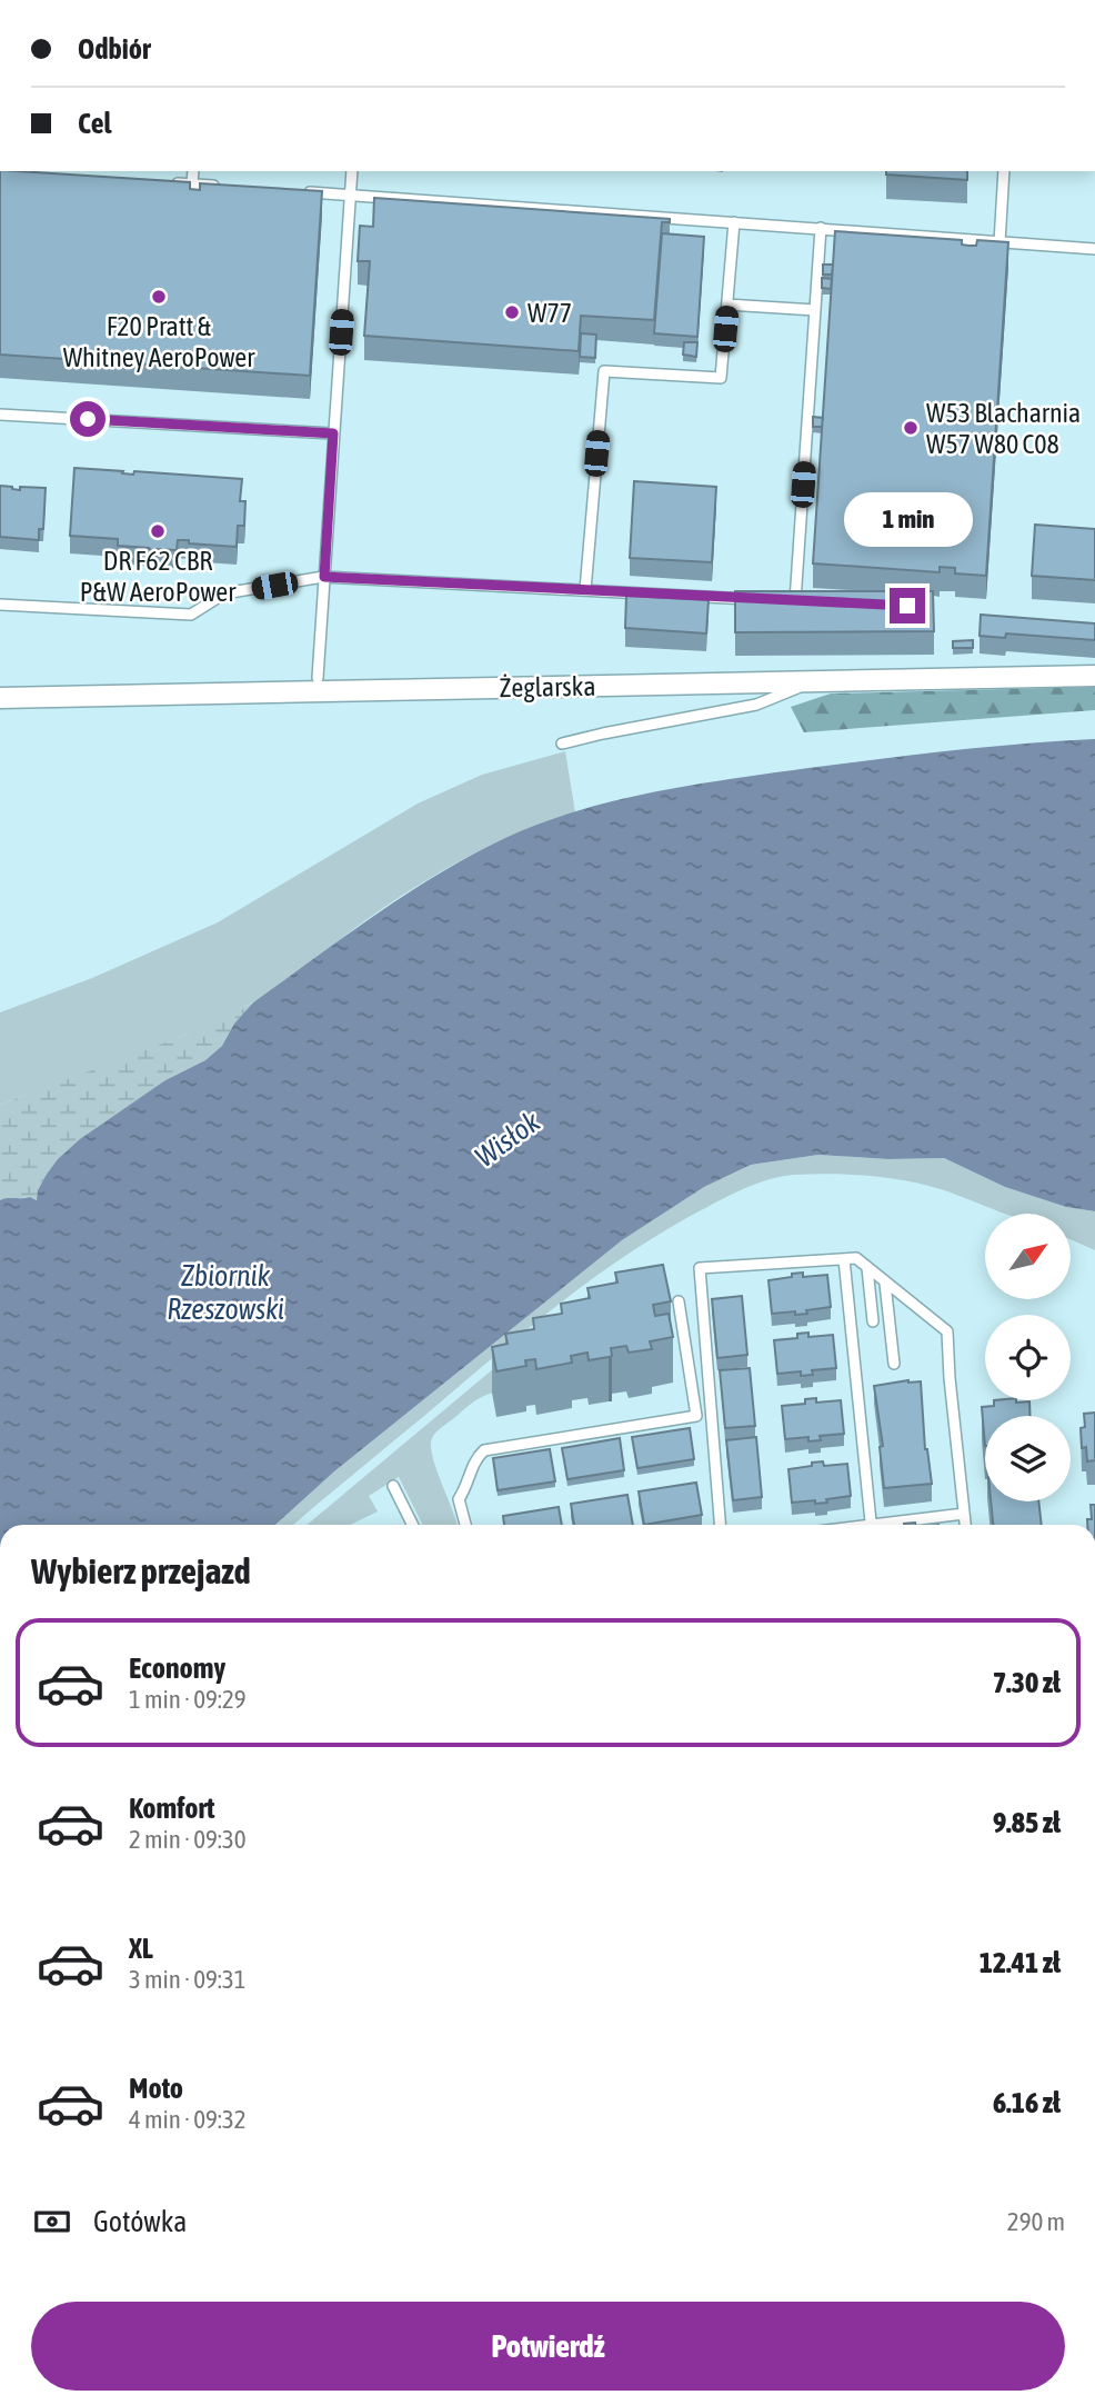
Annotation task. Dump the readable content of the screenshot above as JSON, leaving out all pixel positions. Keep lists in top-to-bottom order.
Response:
{
  "streets": {
    "street": ["Żeglarska"]
  },
  "water": ["Wisłok", "Zbiornik Rzeszowski"],
  "places": [
    "F20 Pratt & Whitney AeroPower",
    "W77",
    "W53 Blacharnia W57 W80 C08",
    "DR F62 CBR P&W AeroPower"
  ],
  "north": "top right",
  "page": {
    "banner": ["Odbiór", "Cel"],
    "bubble": "1 min",
    "heading": "Wybierz przejazd",
    "list": [
      {
        "name": "Economy",
        "note": "1 min · 09:29",
        "value": "7.30 zł"
      },
      {
        "name": "Komfort",
        "note": "2 min · 09:30",
        "value": "9.85 zł"
      },
      {
        "name": "XL",
        "note": "3 min · 09:31",
        "value": "12.41 zł"
      },
      {
        "name": "Moto",
        "note": "4 min · 09:32",
        "value": "6.16 zł"
      }
    ],
    "pay": ["Gotówka", "290 m"],
    "buttons": "Potwierdź"
  }
}
